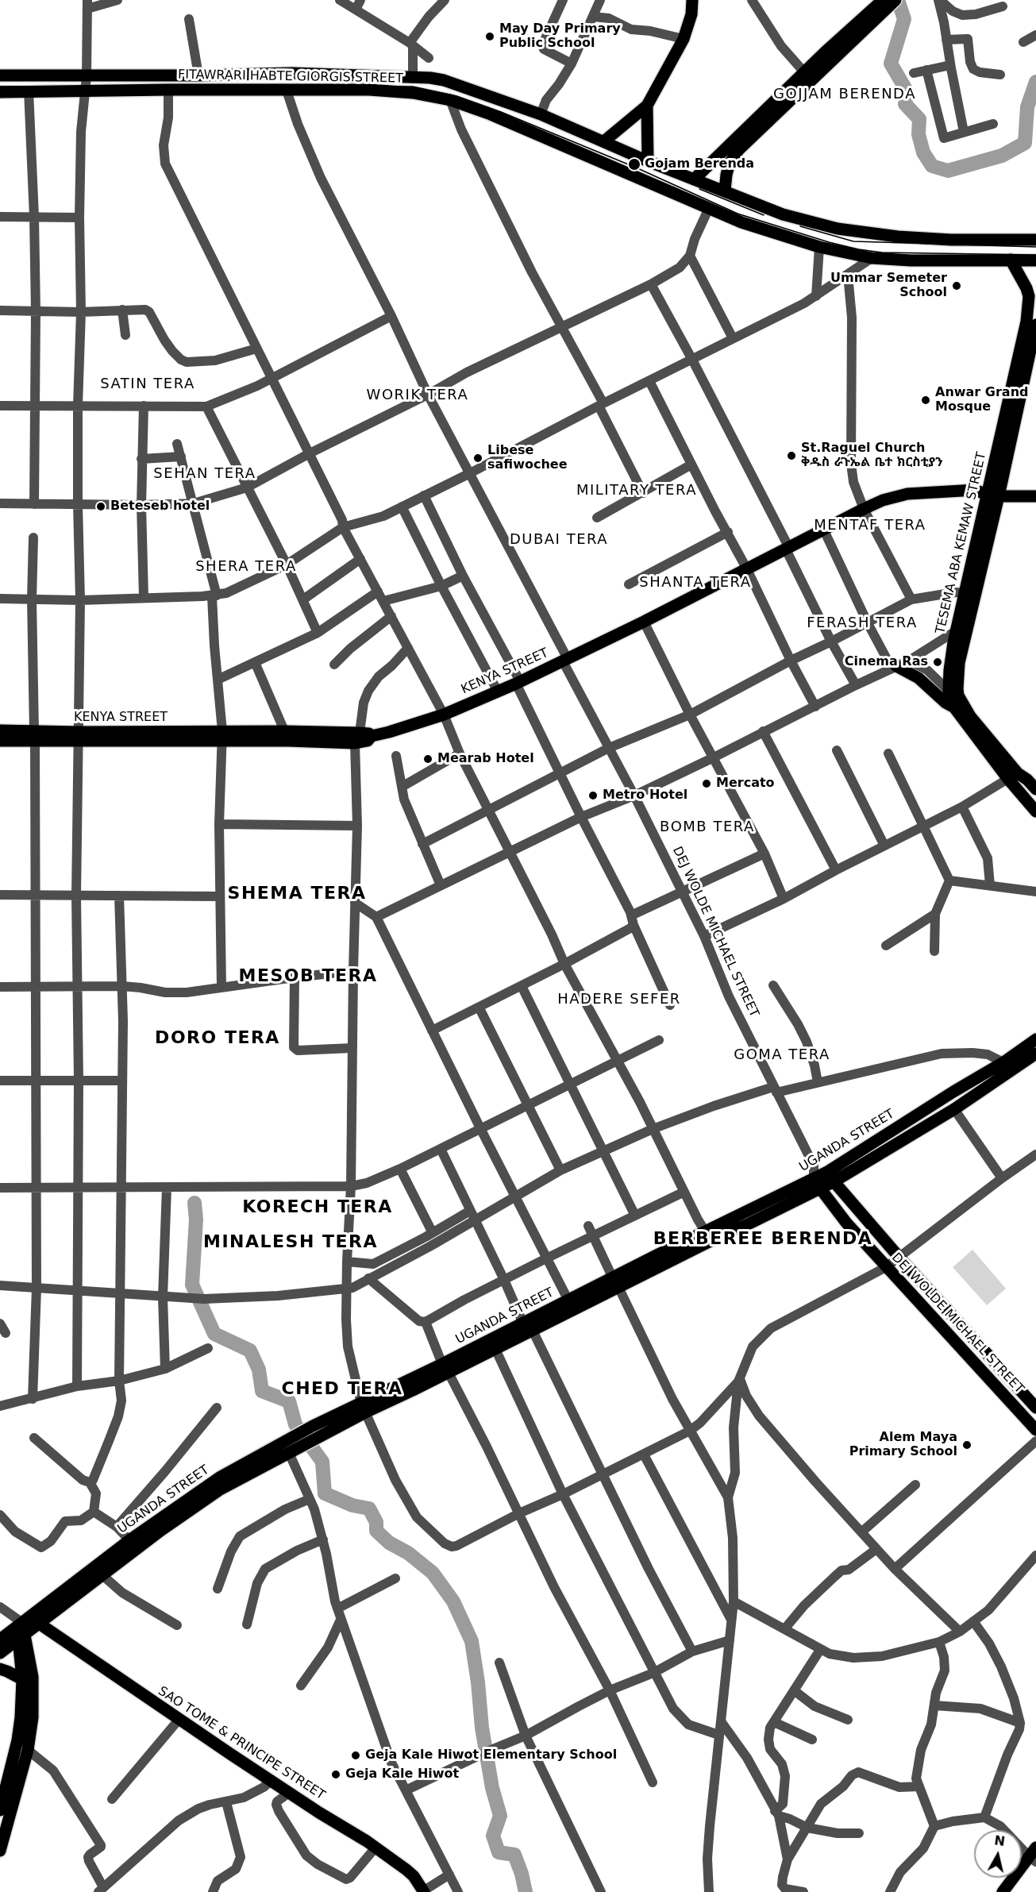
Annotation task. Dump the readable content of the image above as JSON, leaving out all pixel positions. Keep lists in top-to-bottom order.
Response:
{
  "streets": {
    "main road": [
      "FITAWRARI HABTE GIORGIS STREET",
      "TESEMA ABA KEMAW STREET",
      "KENYA STREET",
      "DEJ WOLDE MICHAEL STREET",
      "UGANDA STREET",
      "SAO TOME & PRINCIPE STREET"
    ]
  },
  "crossings": [
    ["FITAWRARI HABTE GIORGIS STREET", "TESEMA ABA KEMAW STREET"],
    ["FITAWRARI HABTE GIORGIS STREET", "DEJ WOLDE MICHAEL STREET"],
    ["TESEMA ABA KEMAW STREET", "KENYA STREET"],
    ["KENYA STREET", "DEJ WOLDE MICHAEL STREET"],
    ["DEJ WOLDE MICHAEL STREET", "UGANDA STREET"],
    ["UGANDA STREET", "SAO TOME & PRINCIPE STREET"]
  ],
  "districts": [
    "GOJJAM BERENDA",
    "SATIN TERA",
    "WORIK TERA",
    "SEHAN TERA",
    "MILITARY TERA",
    "MENTAF TERA",
    "DUBAI TERA",
    "SHERA TERA",
    "SHANTA TERA",
    "FERASH TERA",
    "BOMB TERA",
    "SHEMA TERA",
    "MESOB TERA",
    "HADERE SEFER",
    "DORO TERA",
    "GOMA TERA",
    "KORECH TERA",
    "BERBEREE BERENDA",
    "MINALESH TERA",
    "CHED TERA"
  ],
  "places": [
    "May Day Primary Public School",
    "Gojam Berenda",
    "Ummar Semeter School",
    "Anwar Grand Mosque",
    "St.Raguel Church ቅዱስ ራጉኤል ቤተ ክርስቲያን",
    "Libese safiwochee",
    "Beteseb hotel",
    "Cinema Ras",
    "Mearab Hotel",
    "Mercato",
    "Metro Hotel",
    "Alem Maya Primary School",
    "Geja Kale Hiwot Elementary School",
    "Geja Kale Hiwot"
  ],
  "north": "top"
}
